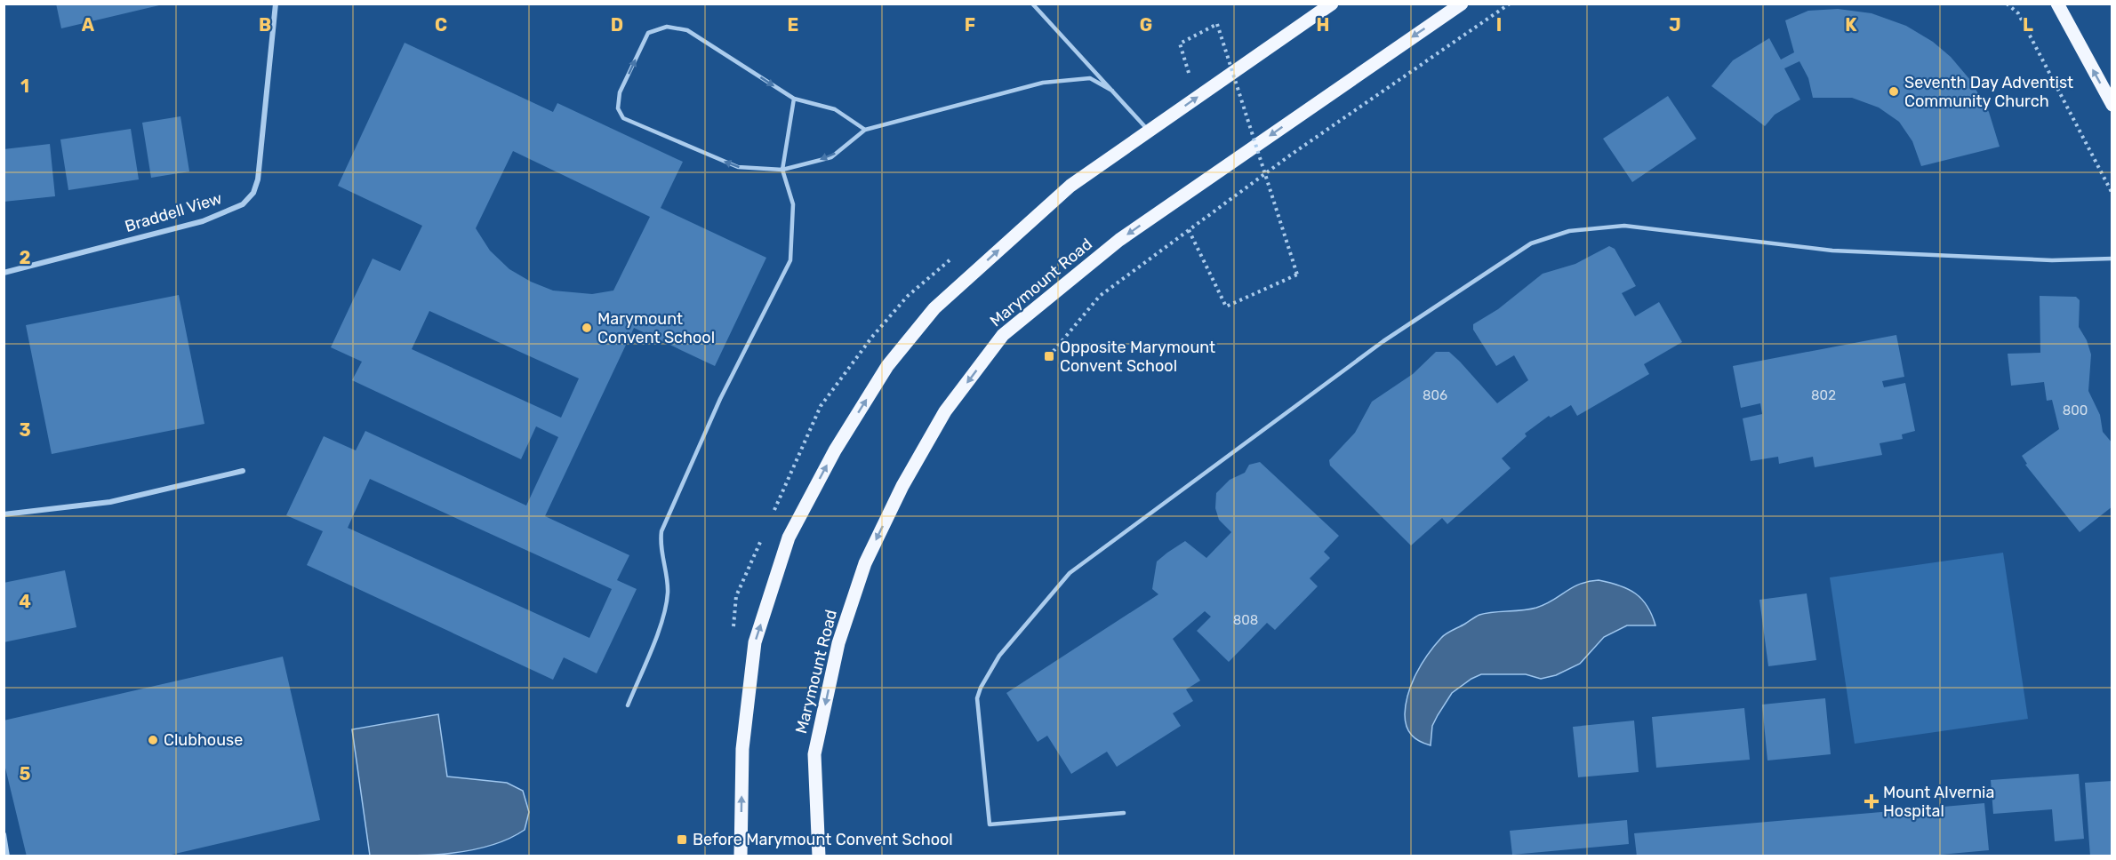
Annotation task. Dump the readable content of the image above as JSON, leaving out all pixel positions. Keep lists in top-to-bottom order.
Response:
{
  "streets": {
    "main road": ["Marymount Road"],
    "street": ["Braddell View"]
  },
  "places": {
    "other": ["Seventh Day Adventist Community Church", "Marymount Convent School", "Clubhouse"],
    "transit": ["Opposite Marymount Convent School", "Before Marymount Convent School"],
    "health": ["Mount Alvernia Hospital"]
  },
  "house_numbers": [
    "806",
    "802",
    "800",
    "808"
  ],
  "grid": {
    "columns": [
      "A",
      "B",
      "C",
      "D",
      "E",
      "F",
      "G",
      "H",
      "I",
      "J",
      "K",
      "L"
    ],
    "rows": [
      "1",
      "2",
      "3",
      "4",
      "5"
    ]
  }
}
